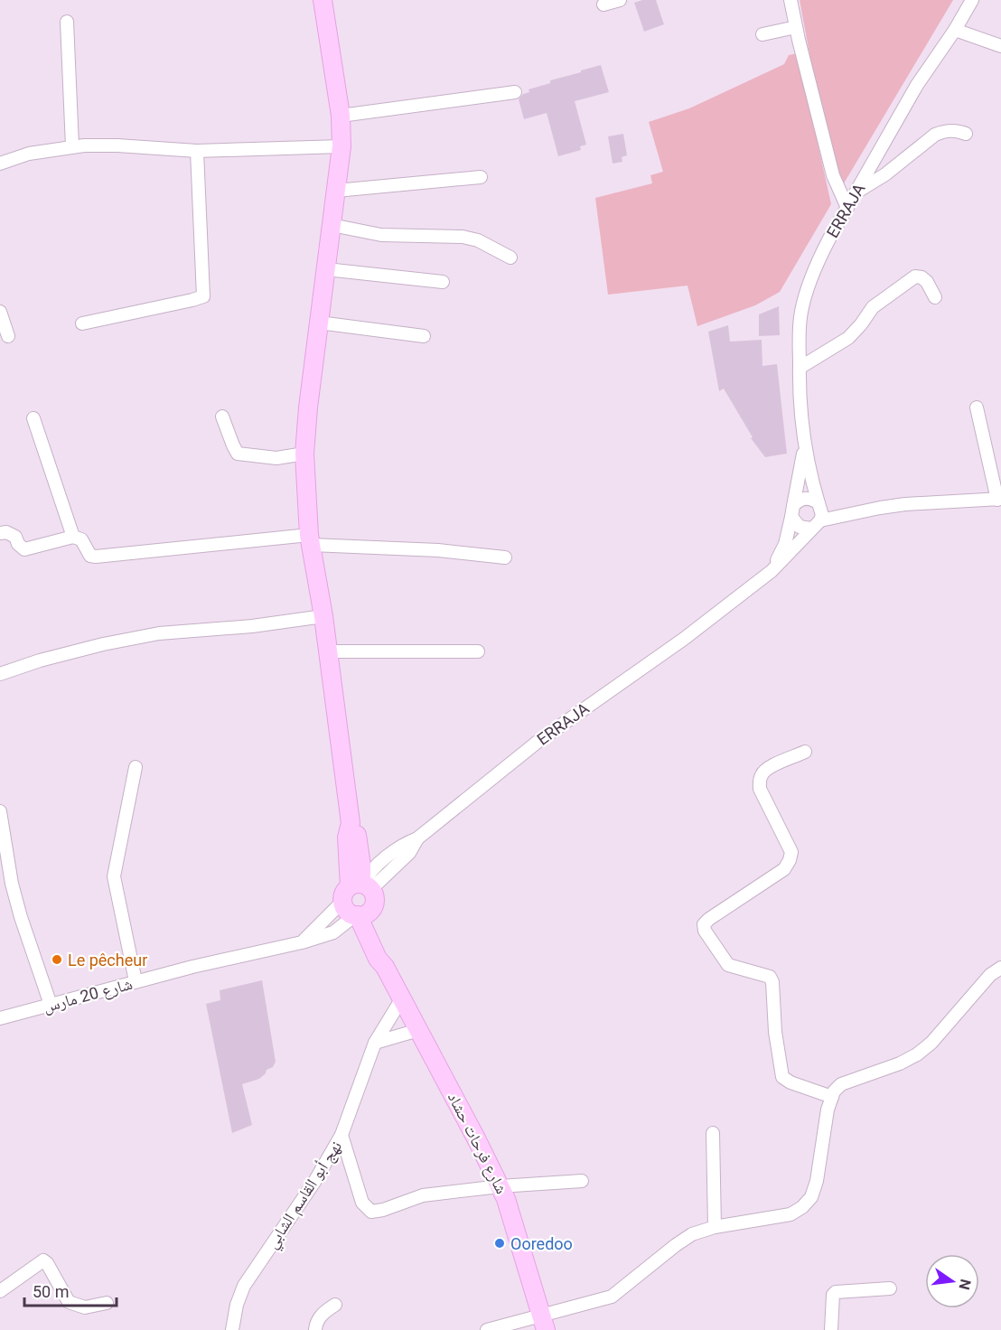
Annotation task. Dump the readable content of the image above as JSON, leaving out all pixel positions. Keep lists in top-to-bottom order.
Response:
{
  "streets": {
    "main road": ["شارع فرحات حشاد"],
    "street": ["ERRAJA", "شارع 20 مارس", "نهج أبو القاسم الشابي"]
  },
  "crossings": [
    ["شارع 20 مارس", "شارع فرحات حشاد"],
    ["شارع فرحات حشاد", "نهج أبو القاسم الشابي"]
  ],
  "places": ["Le pêcheur", "Ooredoo"],
  "scale_bar": "50 m",
  "north": "right"
}
